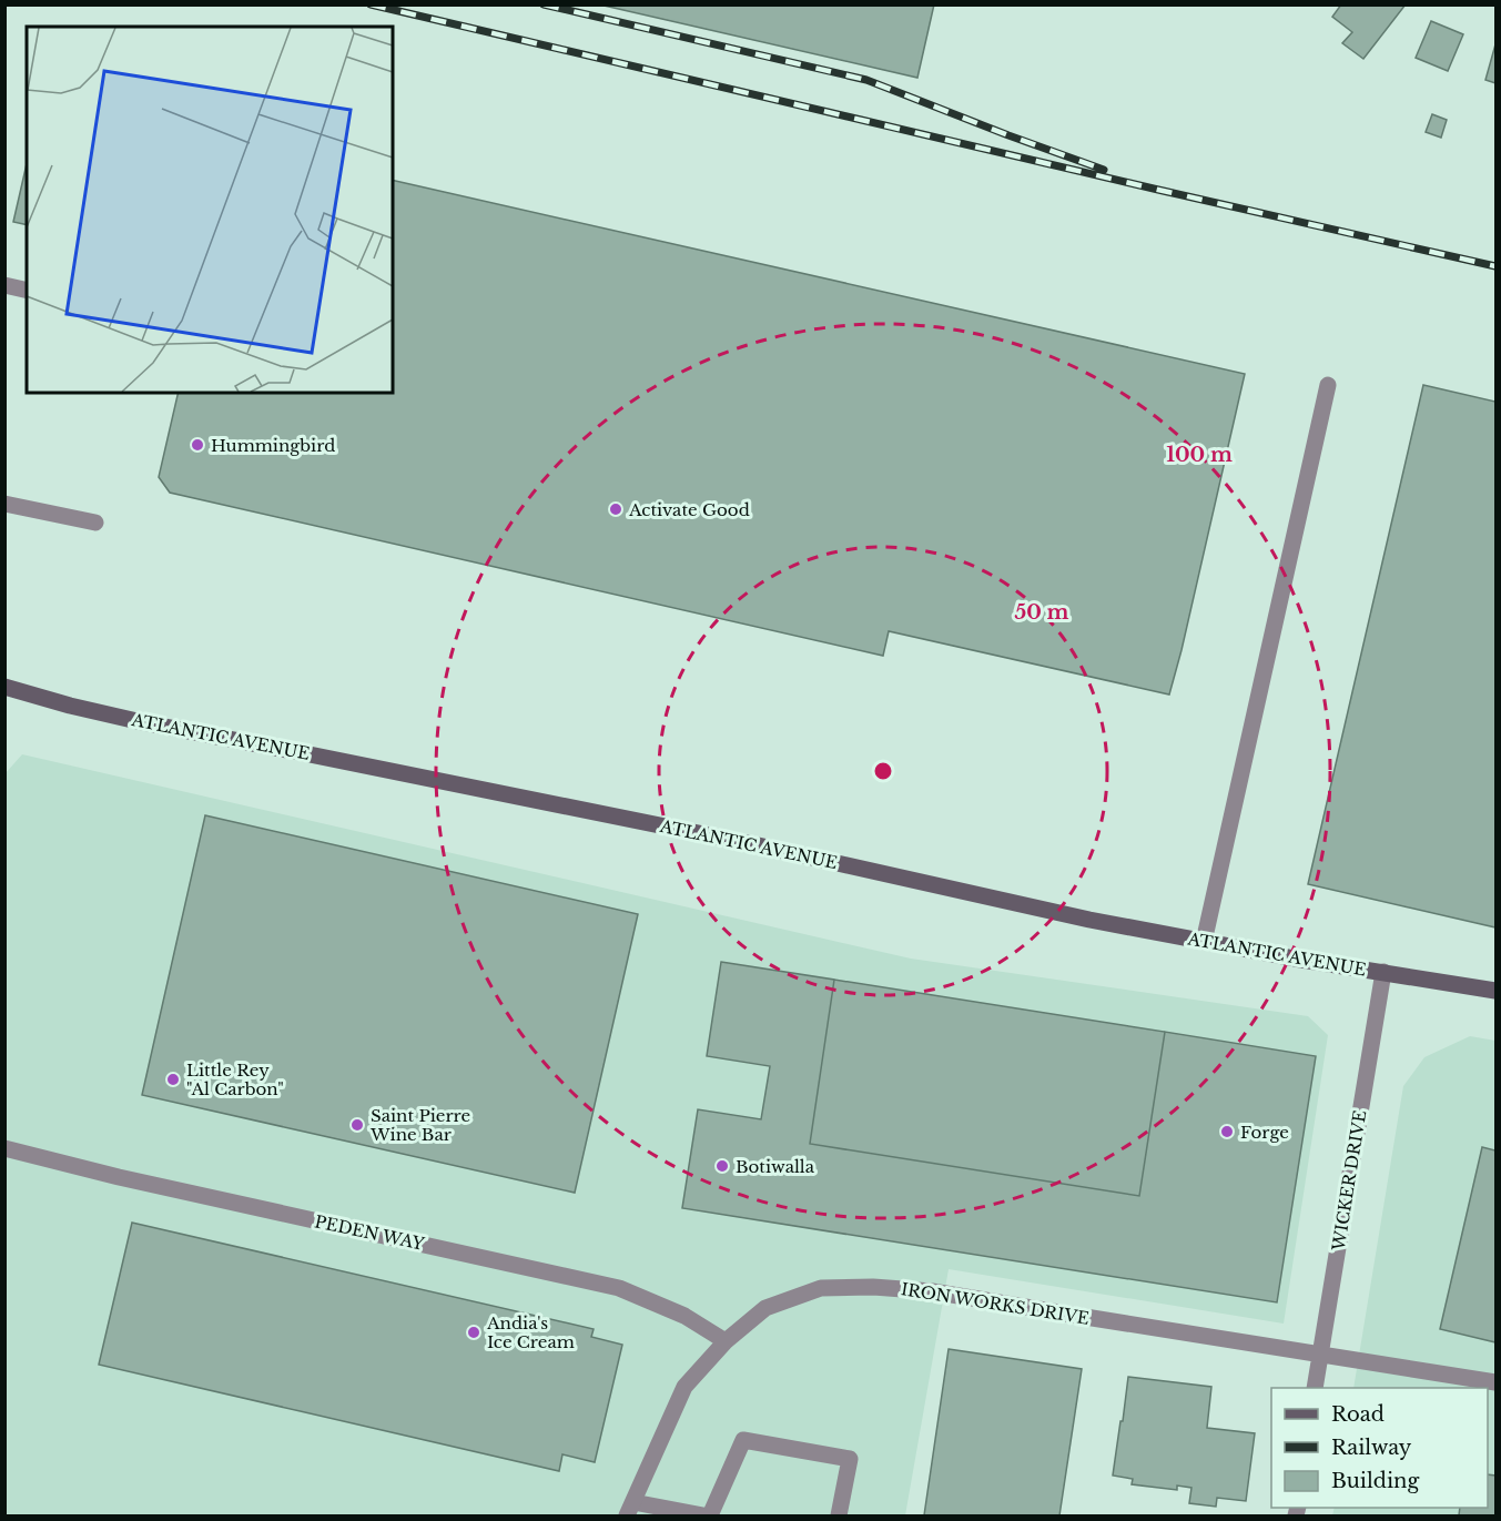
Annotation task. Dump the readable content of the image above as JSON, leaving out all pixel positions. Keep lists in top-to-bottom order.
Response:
{
  "streets": {
    "main road": ["ATLANTIC AVENUE"],
    "street": ["WICKER DRIVE", "PEDEN WAY", "IRON WORKS DRIVE"]
  },
  "crossings": [
    ["ATLANTIC AVENUE", "WICKER DRIVE"],
    ["WICKER DRIVE", "IRON WORKS DRIVE"],
    ["PEDEN WAY", "IRON WORKS DRIVE"]
  ],
  "places": [
    "Hummingbird",
    "Activate Good",
    "Little Rey \"Al Carbon\"",
    "Saint Pierre Wine Bar",
    "Forge",
    "Botiwalla",
    "Andia's Ice Cream"
  ],
  "legend": ["Road", "Railway", "Building"],
  "rings": ["100 m", "50 m"]
}
